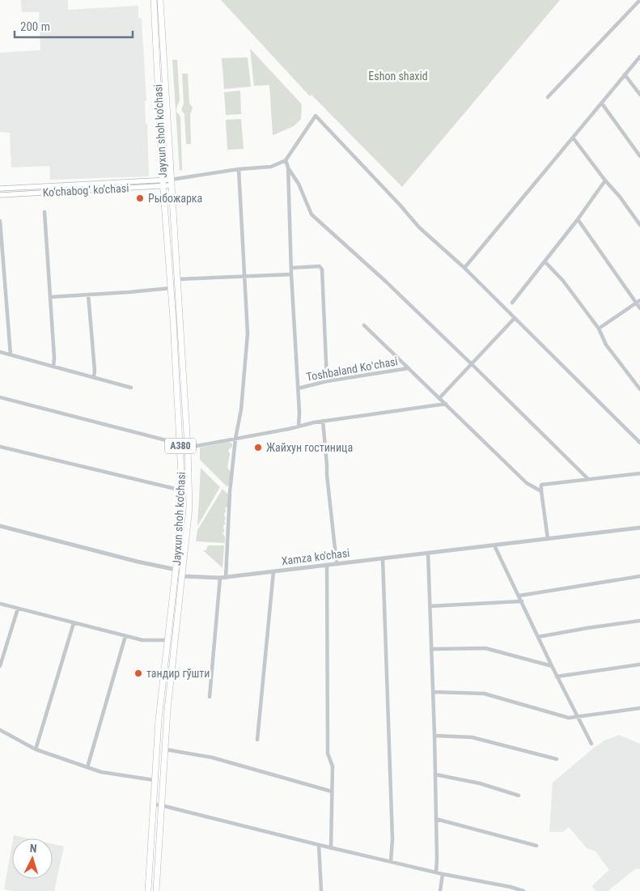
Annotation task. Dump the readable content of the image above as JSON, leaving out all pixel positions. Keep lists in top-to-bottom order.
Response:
{
  "streets": {
    "highway": ["Jayxun shoh ko'chasi", "A380"],
    "main road": ["Ko‘chabog‘ ko‘chasi"],
    "street": ["Toshbaland Koʻchasi", "Xamza ko'chasi"]
  },
  "crossings": [
    ["Jayxun shoh ko'chasi", "Ko‘chabog‘ ko‘chasi"],
    ["Jayxun shoh ko'chasi", "Xamza ko'chasi"]
  ],
  "parks": ["Eshon shaxid"],
  "places": ["Рыбожарка", "Жайхун гостиница", "тандир гўшти"],
  "scale_bar": "200 m",
  "north": "top"
}
